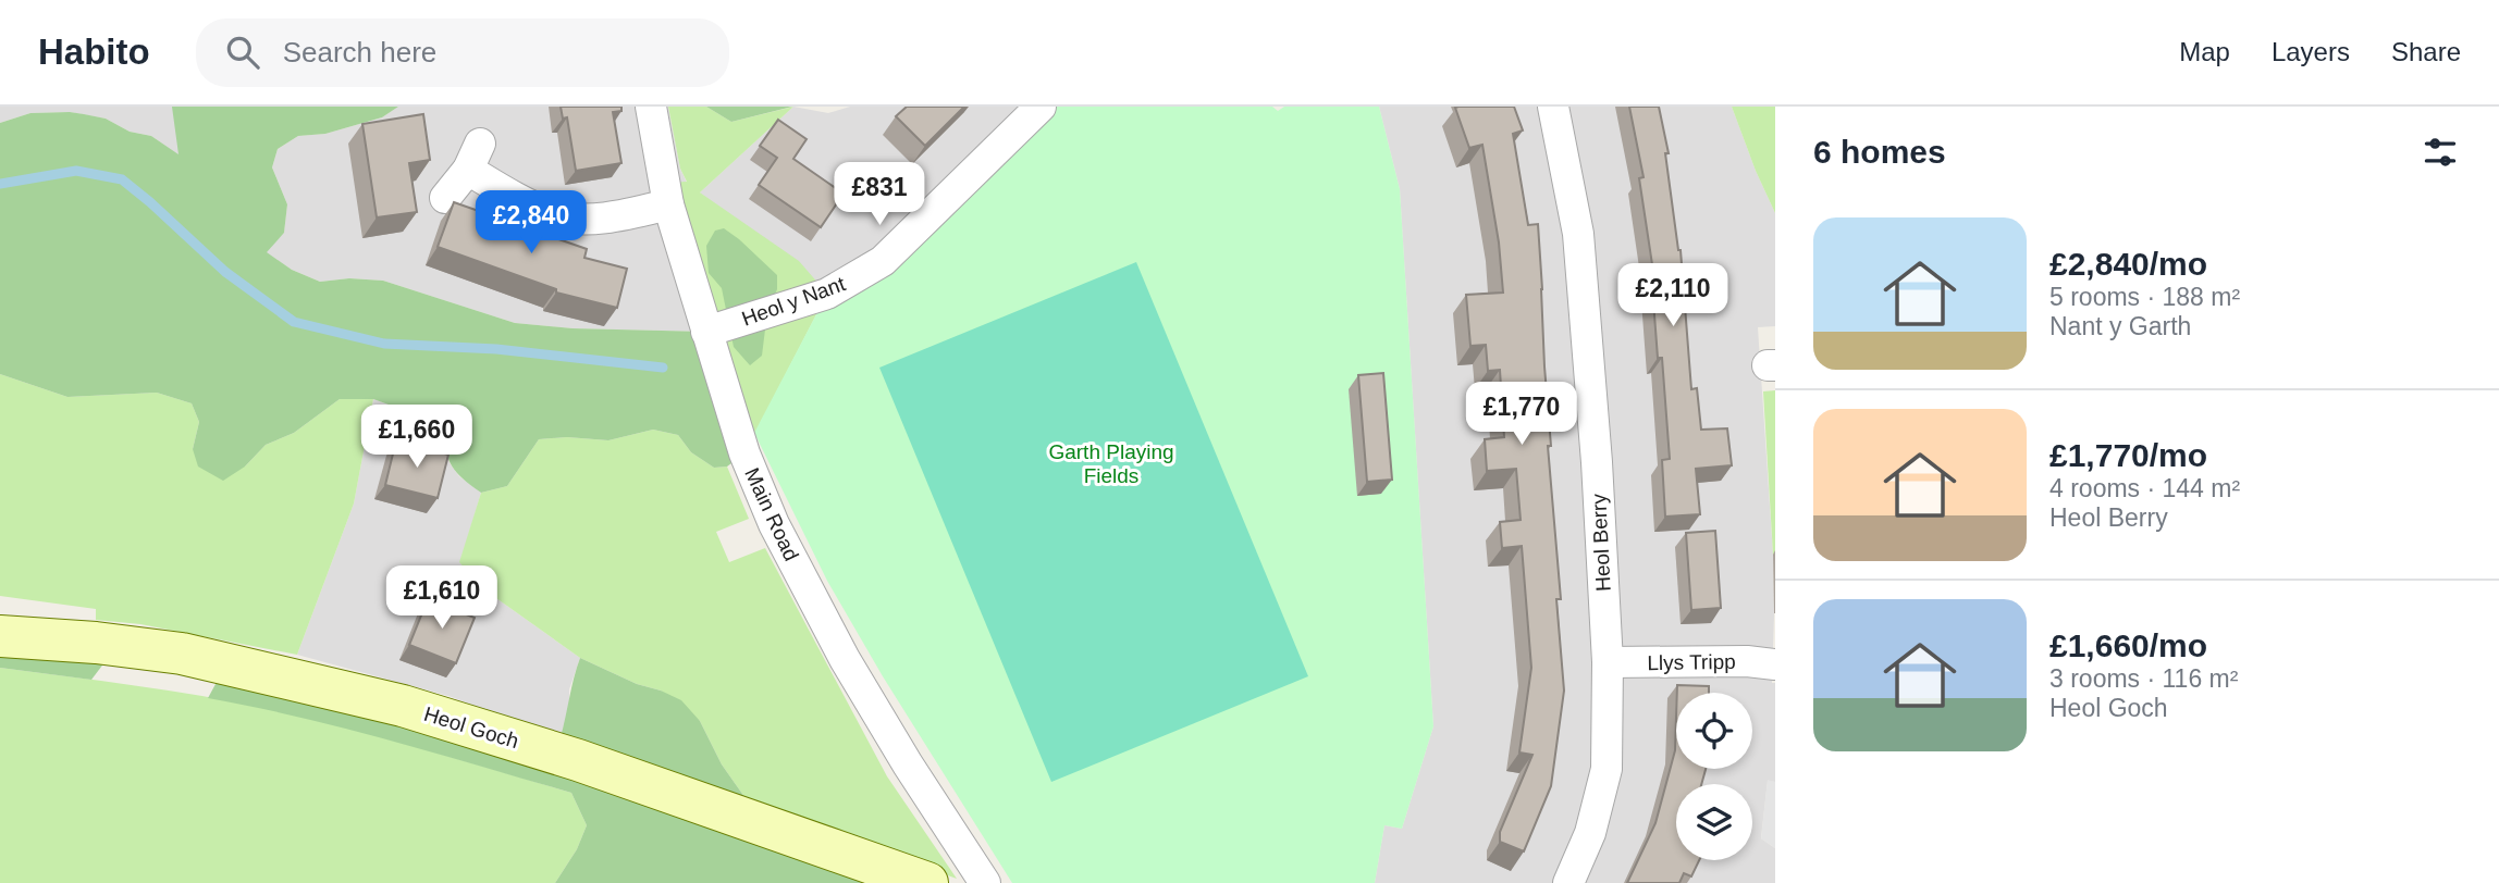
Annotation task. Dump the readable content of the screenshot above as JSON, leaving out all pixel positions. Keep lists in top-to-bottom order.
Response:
{
  "streets": {
    "street": [
      "Heol y Nant",
      "Main Road",
      "Heol Berry",
      "Llys Tripp",
      "Heol Goch"
    ]
  },
  "crossings": [
    ["Heol y Nant", "Main Road"],
    ["Heol Berry", "Llys Tripp"]
  ],
  "parks": ["Garth Playing Fields"],
  "page": {
    "header": "Habito",
    "search": "Search here",
    "nav": ["Map", "Layers", "Share"],
    "heading": "6 homes",
    "price": [
      "£831",
      "£2,840",
      "£2,110",
      "£1,770",
      "£1,660",
      "£1,610"
    ],
    "list": [
      {
        "name": "£2,840/mo",
        "note": "5 rooms · 188 m² · Nant y Garth"
      },
      {
        "name": "£1,770/mo",
        "note": "4 rooms · 144 m² · Heol Berry"
      },
      {
        "name": "£1,660/mo",
        "note": "3 rooms · 116 m² · Heol Goch"
      }
    ]
  }
}
